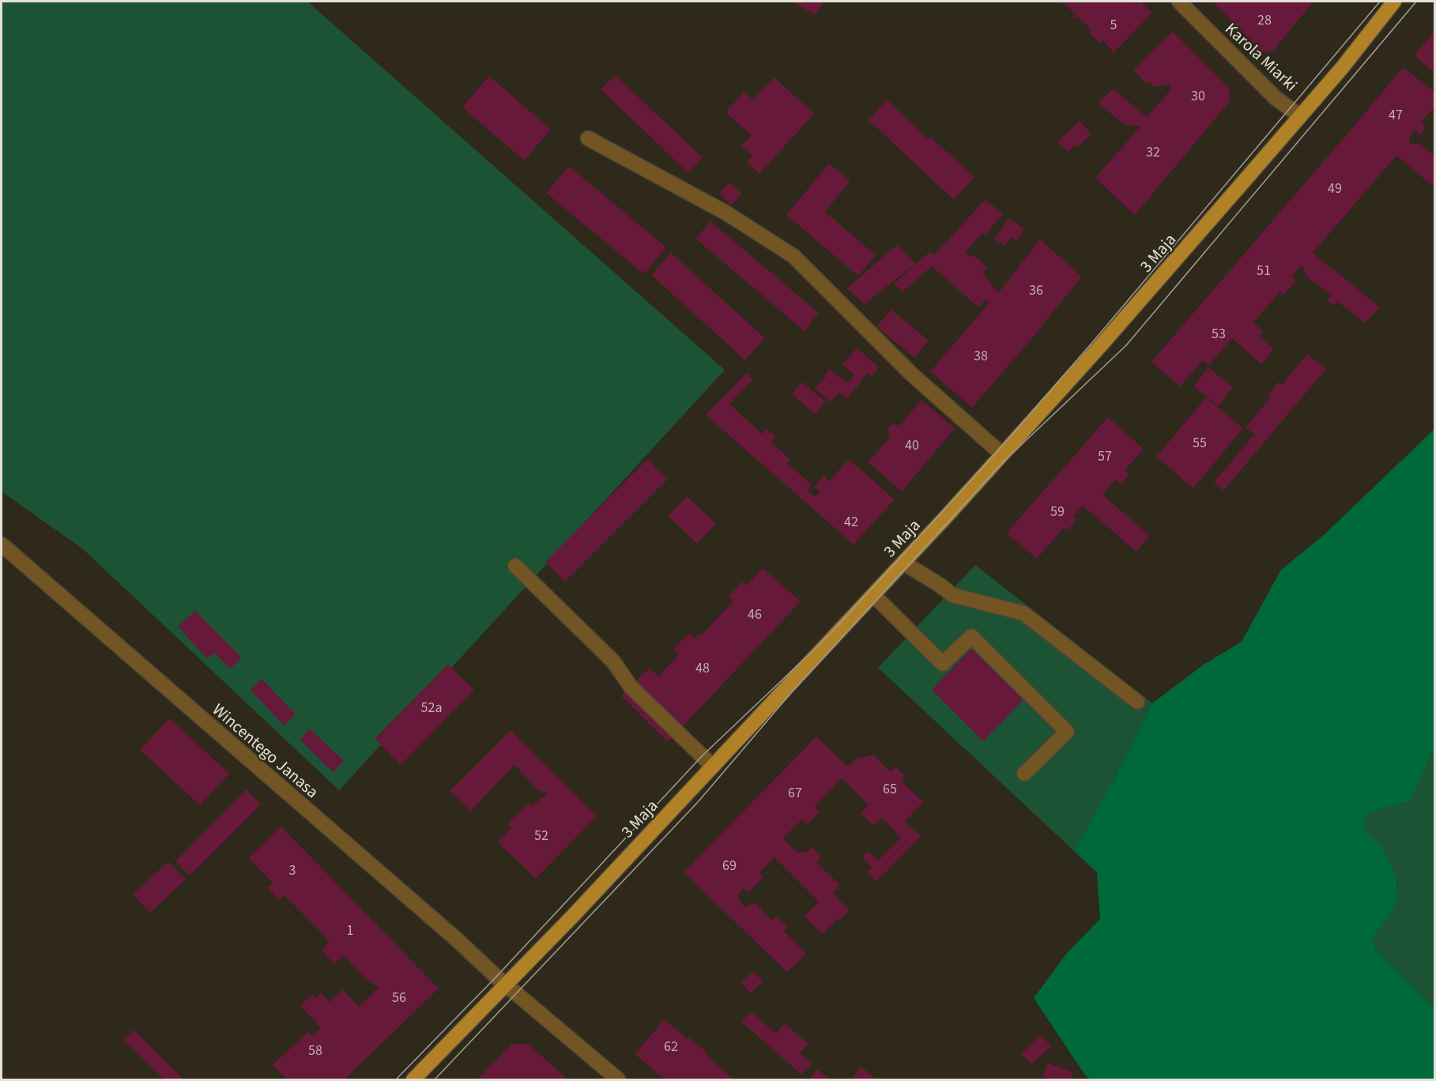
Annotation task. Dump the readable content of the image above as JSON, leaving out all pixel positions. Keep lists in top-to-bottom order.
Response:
{
  "streets": {
    "main road": ["3 Maja"],
    "street": ["Karola Miarki", "Wincentego Janasa"]
  },
  "crossings": [
    ["Karola Miarki", "3 Maja"],
    ["3 Maja", "Wincentego Janasa"]
  ],
  "house_numbers": [
    "28",
    "5",
    "30",
    "47",
    "32",
    "49",
    "51",
    "36",
    "53",
    "38",
    "55",
    "40",
    "57",
    "59",
    "42",
    "46",
    "48",
    "52a",
    "65",
    "67",
    "52",
    "69",
    "3",
    "1",
    "56",
    "62",
    "58"
  ]
}
